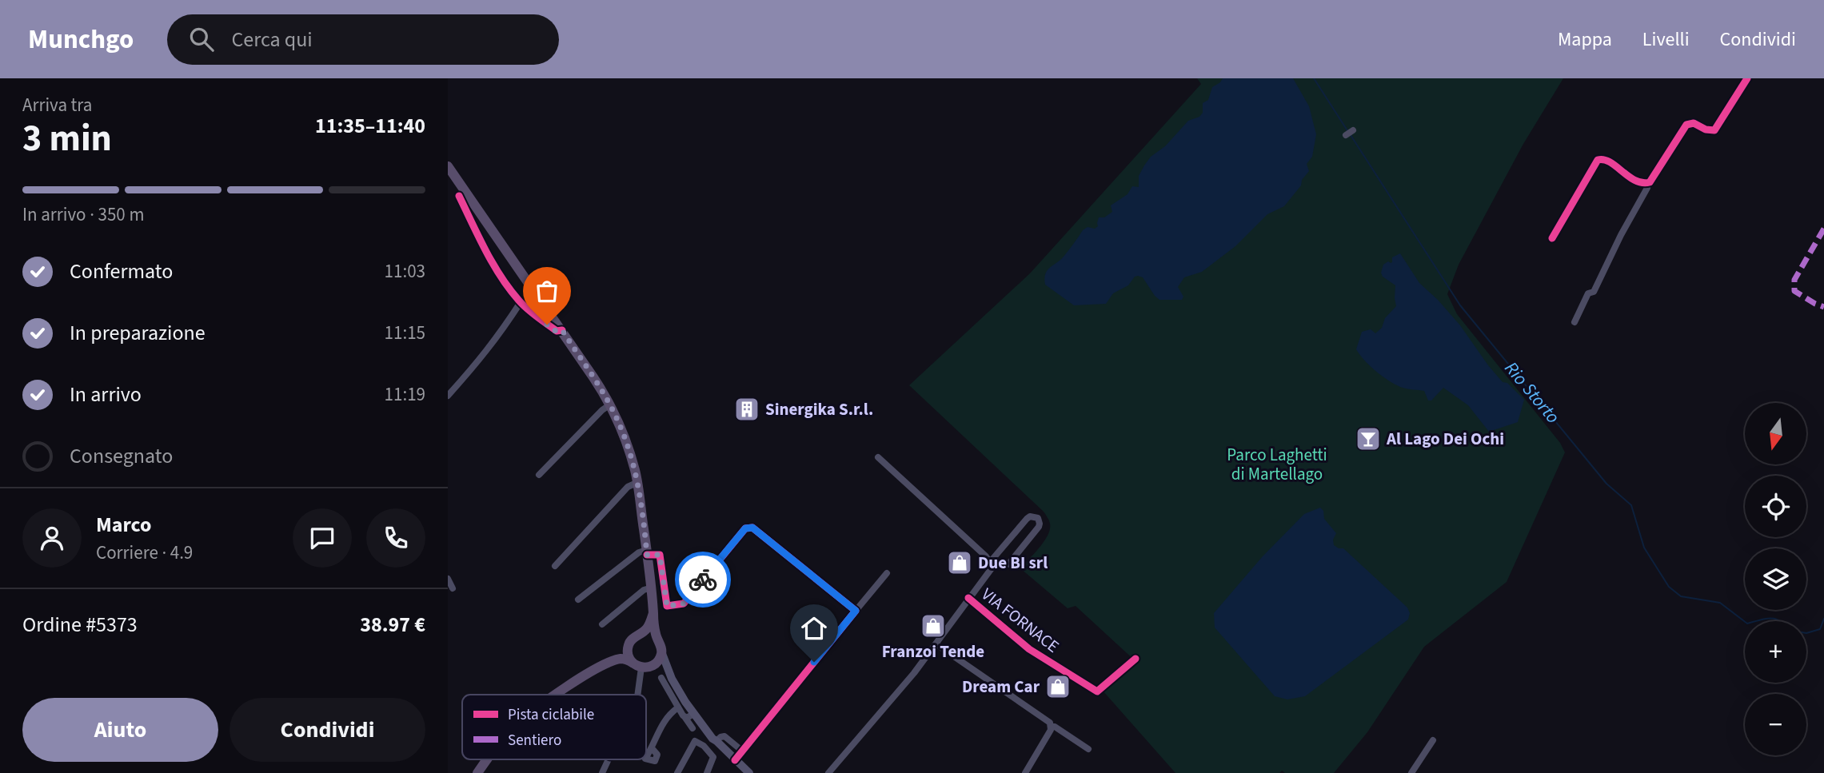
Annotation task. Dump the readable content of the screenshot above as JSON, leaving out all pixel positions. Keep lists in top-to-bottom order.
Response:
{
  "streets": {
    "street": ["VIA FORNACE"]
  },
  "water": ["Rio Storto"],
  "parks": ["Parco Laghetti di Martellago"],
  "places": {
    "building": ["Sinergika S.r.l."],
    "bar": ["Al Lago Dei Ochi"],
    "shop": ["Due BI srl", "Franzoi Tende", "Dream Car"]
  },
  "legend": ["Pista ciclabile", "Sentiero"],
  "north": "bottom",
  "page": {
    "header": "Munchgo",
    "search": "Cerca qui",
    "nav": ["Mappa", "Livelli", "Condividi"],
    "heading": ["3 min", "Arriva tra", "11:35–11:40"],
    "panel": [
      "Marco",
      "Corriere · 4.9",
      "Ordine #5373",
      "38.97 €"
    ],
    "bar": "In arrivo · 350 m",
    "list": [
      ["Confermato", "11:03"],
      ["In preparazione", "11:15"],
      ["In arrivo", "11:19"],
      "Consegnato"
    ],
    "map_buttons": ["+", "−"],
    "buttons": ["Aiuto", "Condividi"]
  }
}
